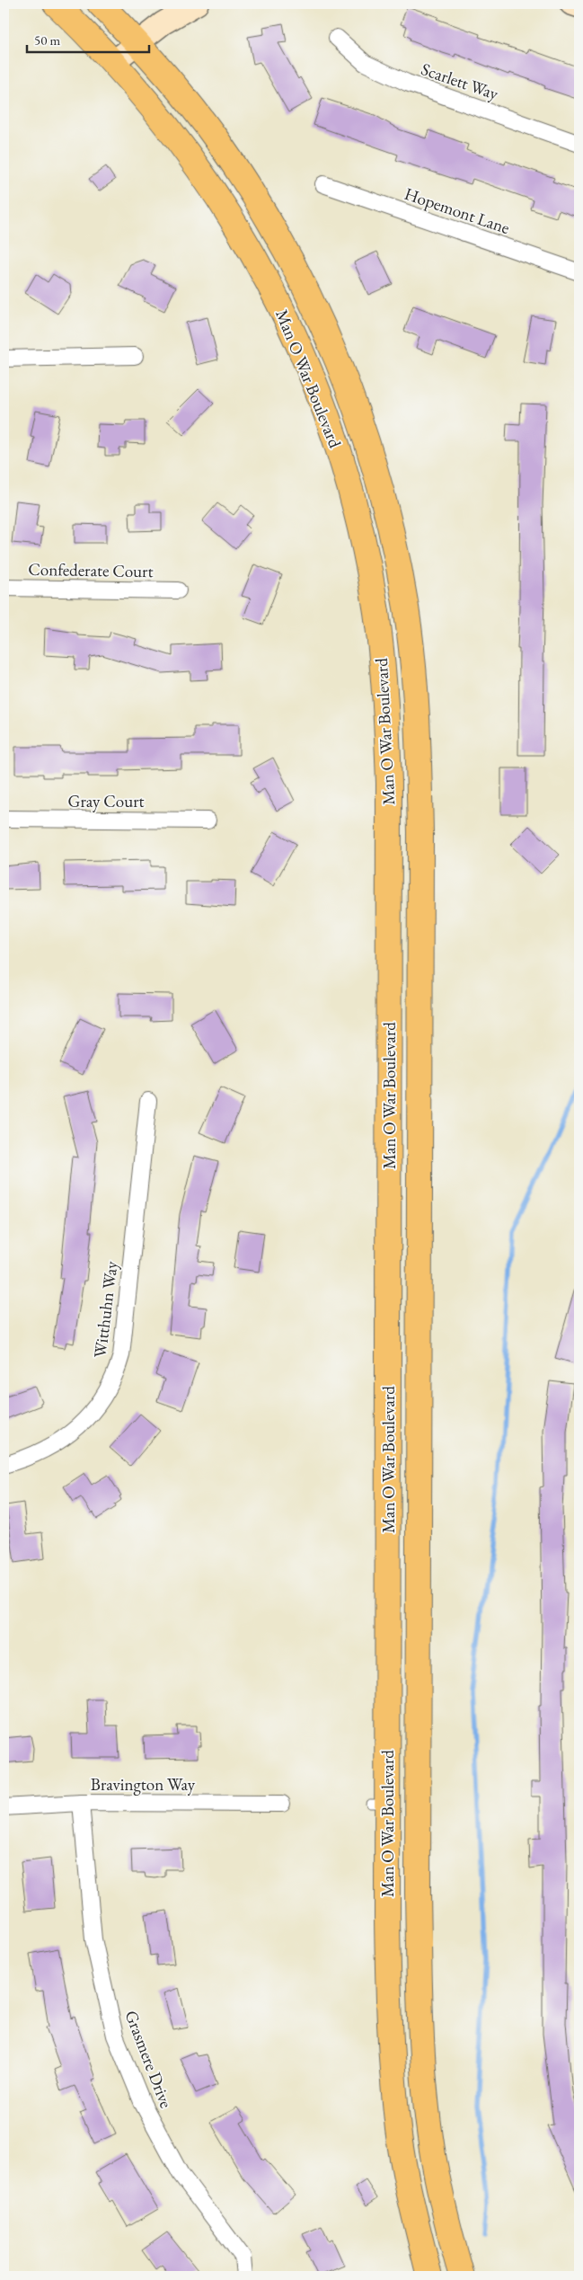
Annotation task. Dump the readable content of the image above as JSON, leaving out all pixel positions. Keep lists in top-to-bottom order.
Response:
{
  "streets": {
    "main road": ["Man O War Boulevard"],
    "street": [
      "Scarlett Way",
      "Hopemont Lane",
      "Confederate Court",
      "Gray Court",
      "Witthuhn Way",
      "Bravington Way",
      "Grasmere Drive"
    ]
  },
  "crossings": [
    ["Bravington Way", "Grasmere Drive"]
  ],
  "scale_bar": "50 m"
}
